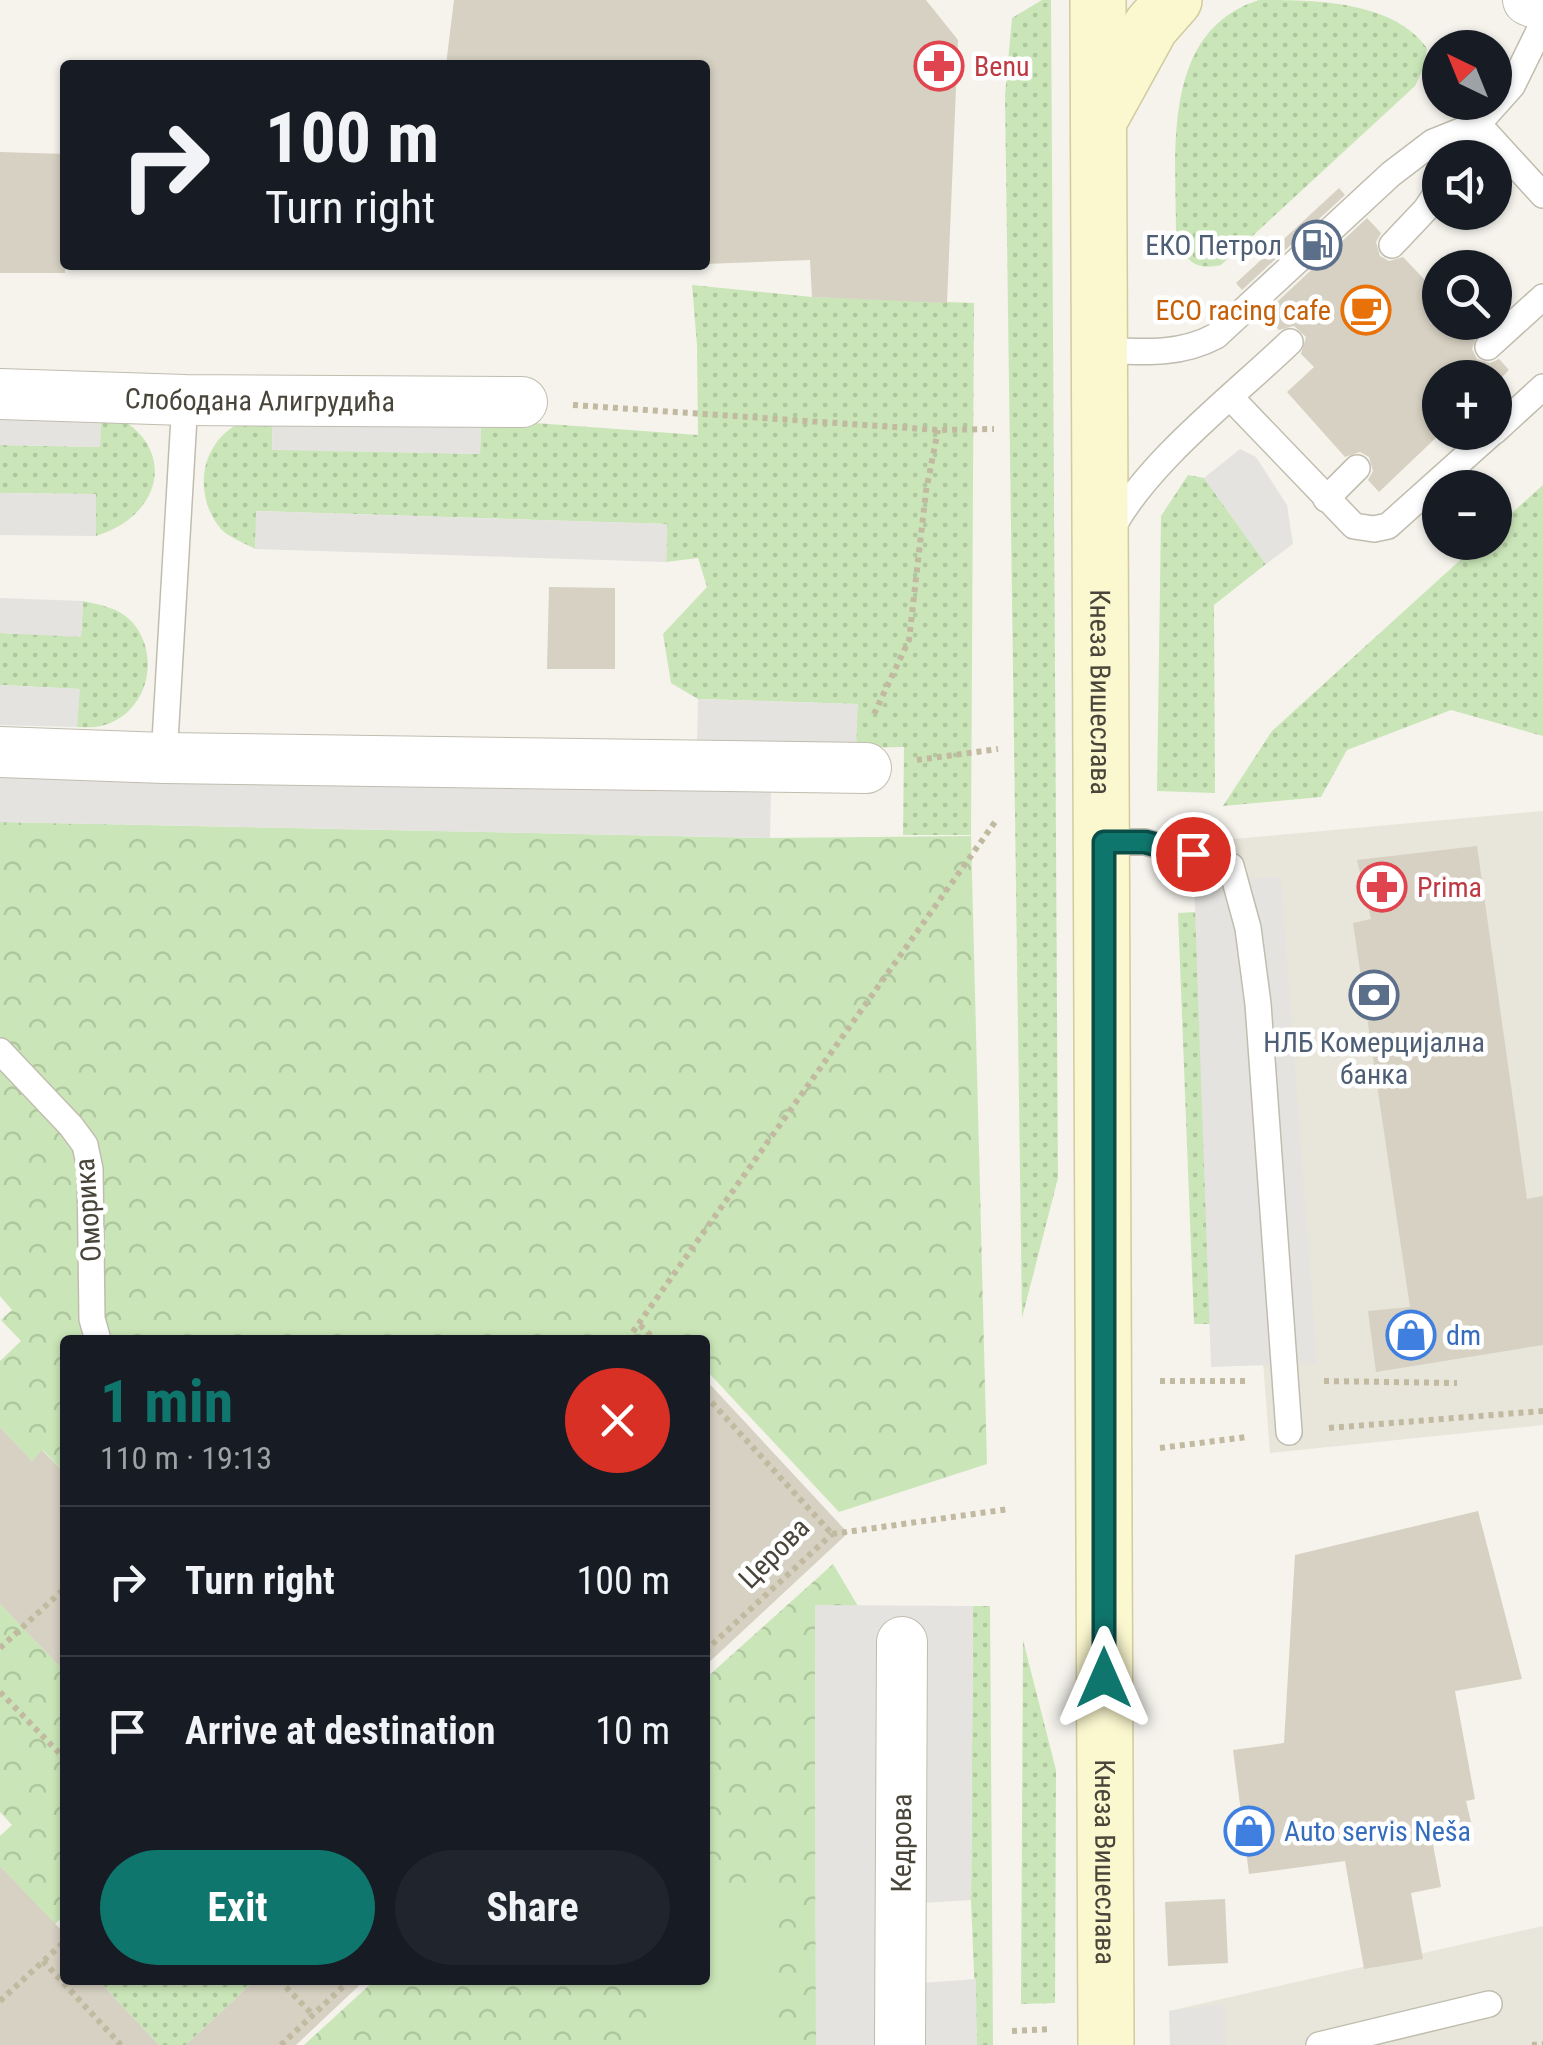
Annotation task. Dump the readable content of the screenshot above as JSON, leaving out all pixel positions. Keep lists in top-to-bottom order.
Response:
{
  "streets": {
    "main road": ["Кнеза Вишеслава"],
    "street": ["Слободана Алигрудића", "Кедрова"],
    "lane": ["Оморика"],
    "path": ["Церова"]
  },
  "places": {
    "pharmacy": ["Benu", "Prima"],
    "fuel station": ["ЕКО Петрол"],
    "cafe": ["ECO racing cafe"],
    "bank": ["НЛБ Комерцијална банка"],
    "shop": ["dm", "Auto servis Neša"]
  },
  "north": "top left",
  "page": {
    "map_buttons": ["+", "−"],
    "turn": ["100 m", "Turn right"],
    "heading": ["1 min", "110 m · 19:13"],
    "list": [
      {
        "name": "Turn right",
        "value": "100 m"
      },
      {
        "name": "Arrive at destination",
        "value": "10 m"
      }
    ],
    "buttons": ["Exit", "Share"]
  }
}
